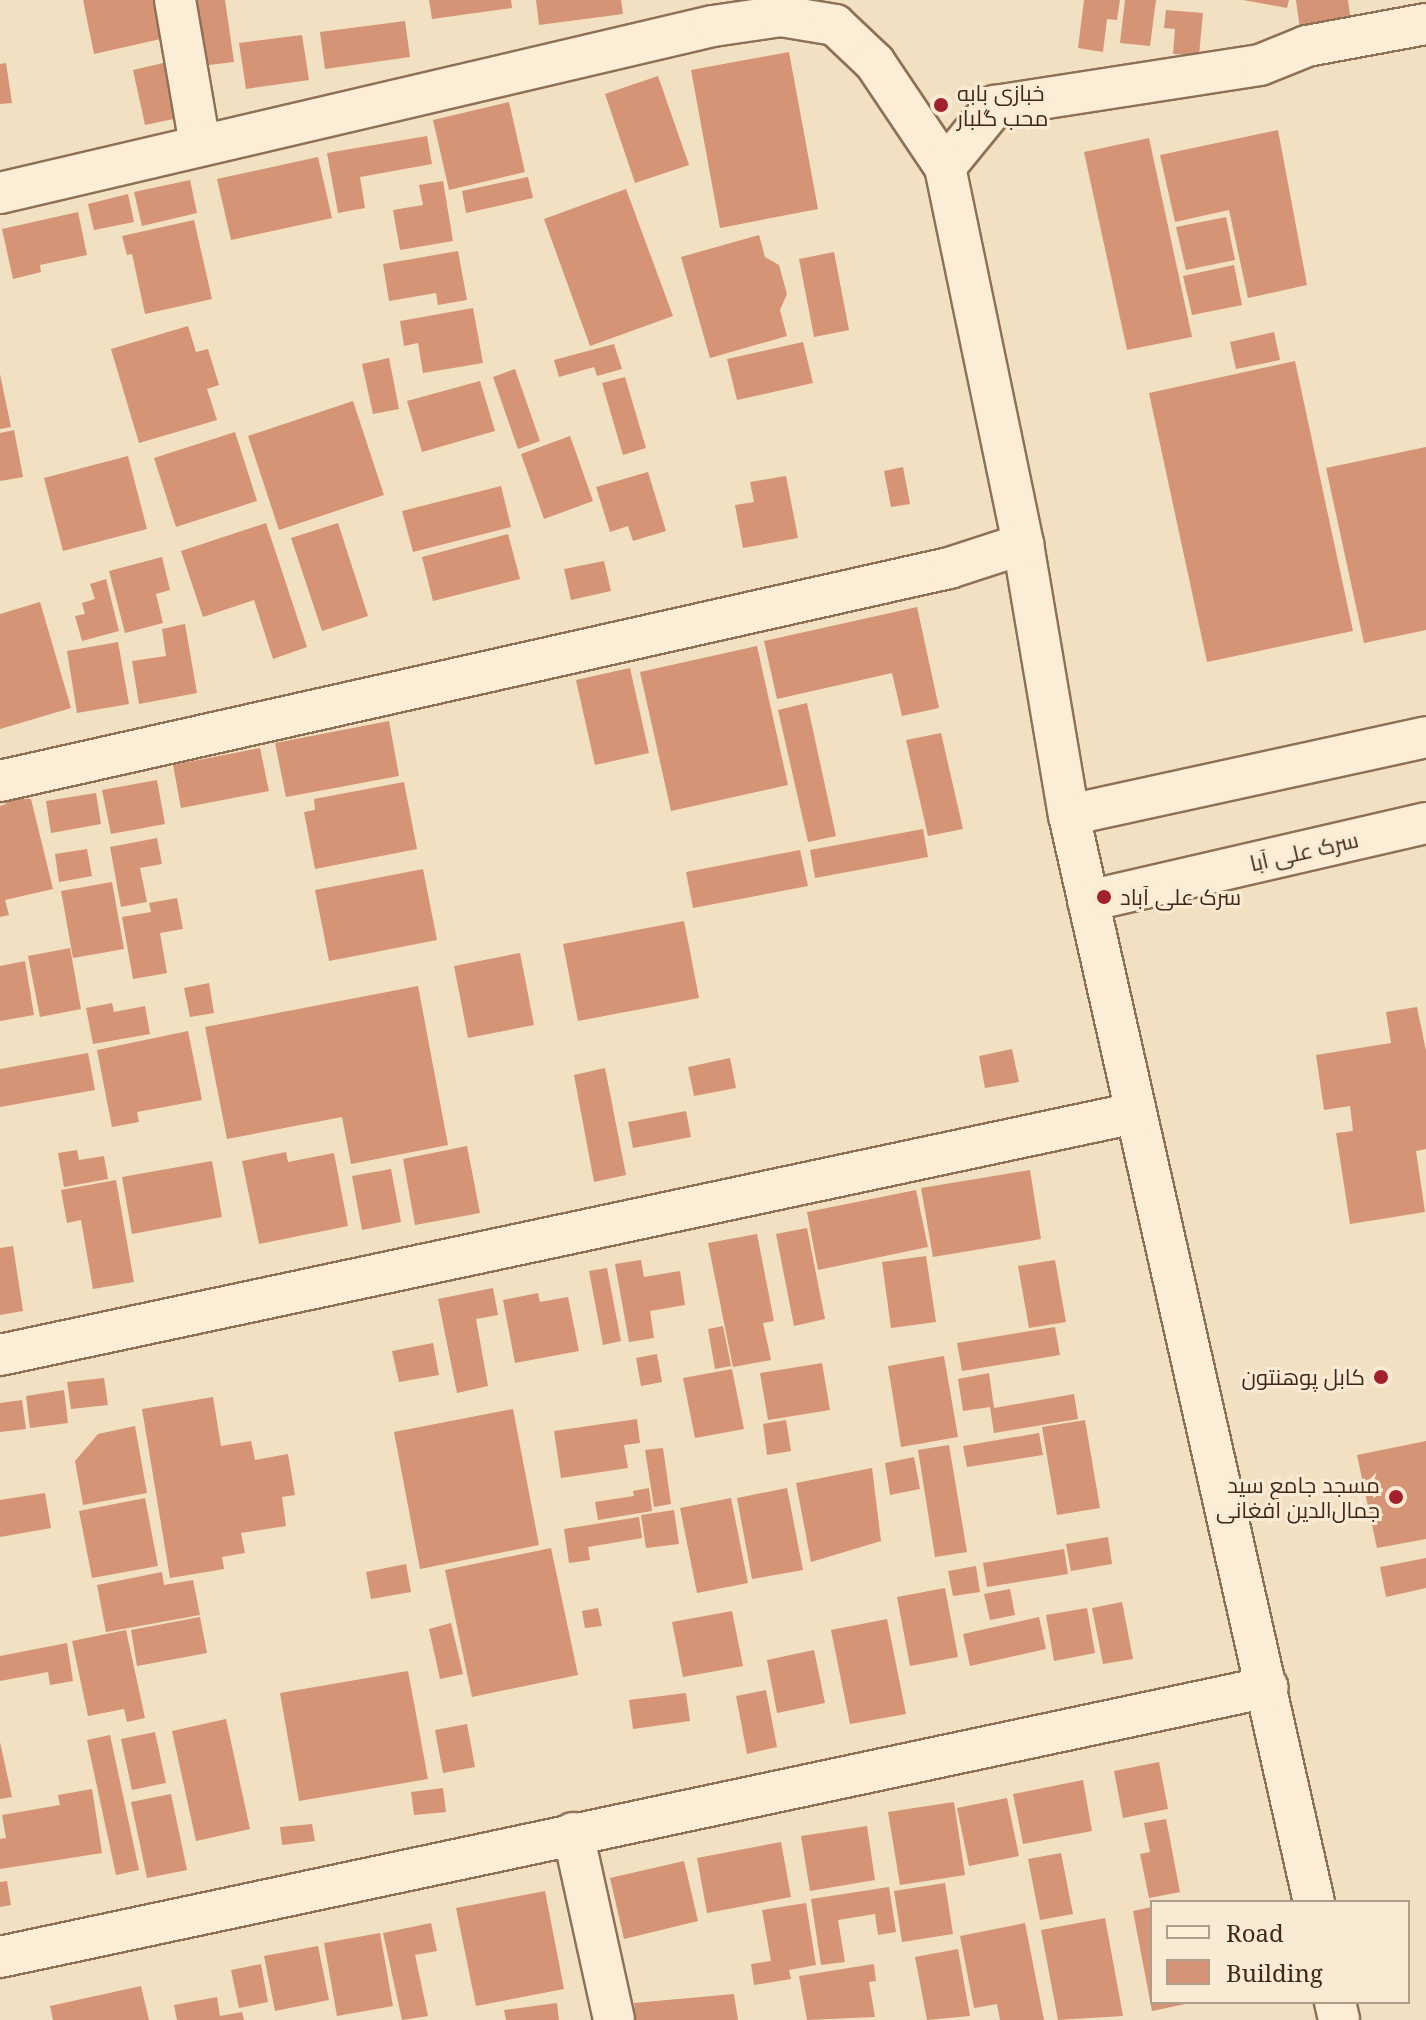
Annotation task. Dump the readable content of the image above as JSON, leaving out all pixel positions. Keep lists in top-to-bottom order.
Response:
{
  "streets": {
    "street": ["سرک علی آبا"]
  },
  "places": [
    "خبازی بابه محب گلبار",
    "سرک علی آباد",
    "کابل پوهنتون",
    "مسجد جامع سید جمال‌الدین افغانی"
  ],
  "legend": ["Road", "Building"]
}
